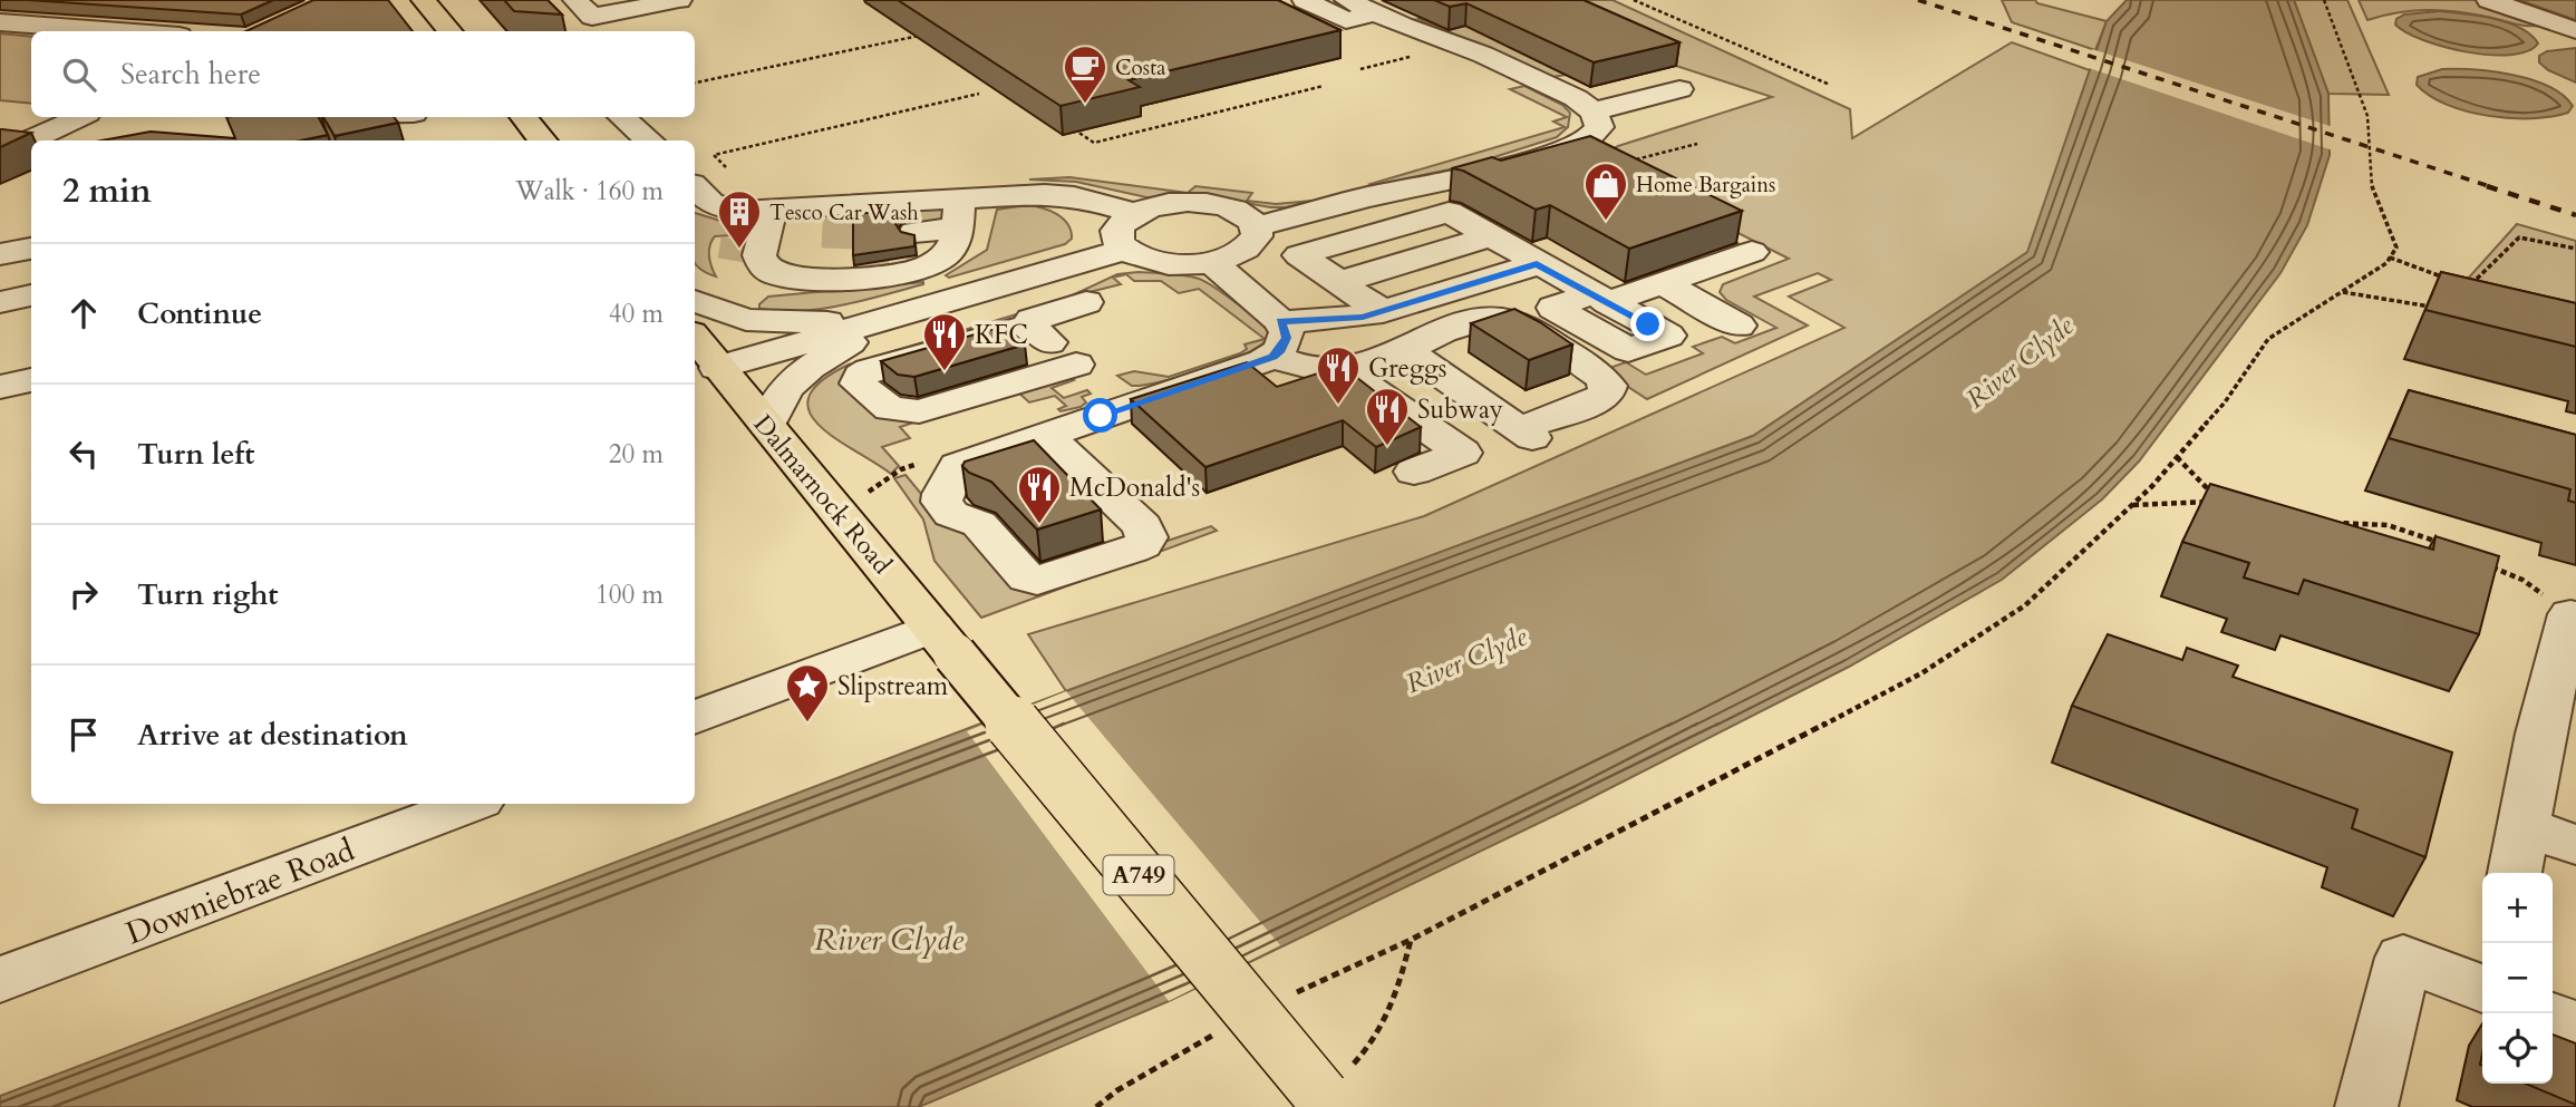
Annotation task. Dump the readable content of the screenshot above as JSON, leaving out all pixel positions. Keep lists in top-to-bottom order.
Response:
{
  "streets": {
    "main road": ["Dalmarnock Road", "A749"],
    "street": ["Downiebrae Road"]
  },
  "crossings": [
    ["Dalmarnock Road", "A749"]
  ],
  "water": ["River Clyde"],
  "places": {
    "cafe": ["Costa"],
    "shop": ["Home Bargains"],
    "building": ["Tesco Car Wash"],
    "restaurant": [
      "KFC",
      "Greggs",
      "Subway",
      "McDonald's"
    ],
    "place": ["Slipstream"]
  },
  "page": {
    "search": "Search here",
    "heading": ["2 min", "Walk · 160 m"],
    "list": [
      ["Continue", "40 m"],
      ["Turn left", "20 m"],
      ["Turn right", "100 m"],
      "Arrive at destination"
    ],
    "map_buttons": ["+", "−"]
  }
}
